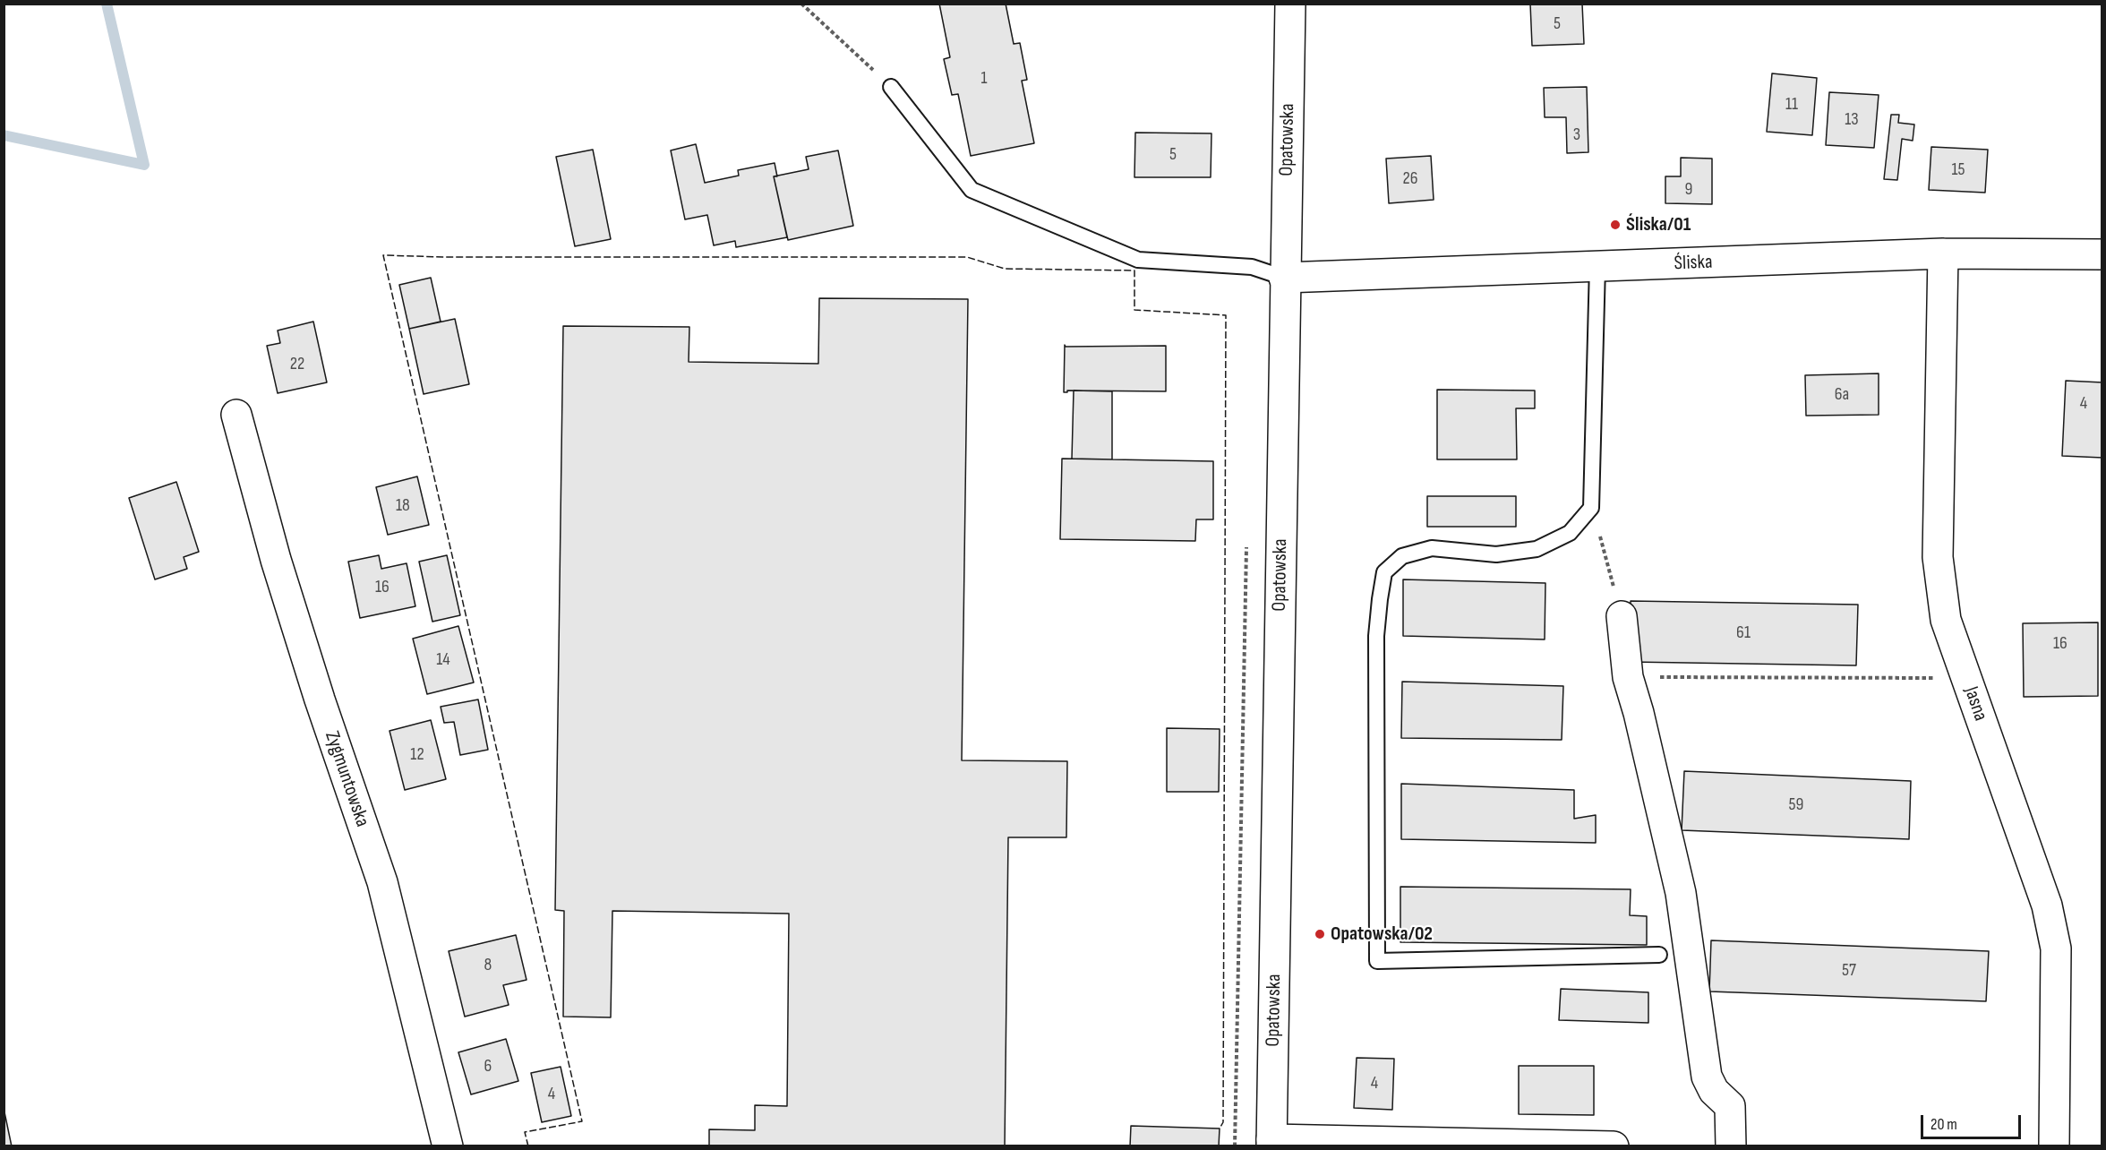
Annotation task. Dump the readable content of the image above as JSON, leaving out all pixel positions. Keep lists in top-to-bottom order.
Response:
{
  "streets": {
    "street": [
      "Opatowska",
      "Śliska",
      "Jasna",
      "Zygmuntowska"
    ]
  },
  "crossings": [
    ["Opatowska", "Śliska"],
    ["Śliska", "Jasna"]
  ],
  "places": ["Śliska/01", "Opatowska/02"],
  "house_numbers": [
    "5",
    "1",
    "11",
    "13",
    "3",
    "5",
    "15",
    "26",
    "9",
    "22",
    "6a",
    "4",
    "18",
    "16",
    "61",
    "16",
    "14",
    "12",
    "59",
    "8",
    "57",
    "6",
    "4",
    "4"
  ],
  "scale_bar": "20 m"
}
